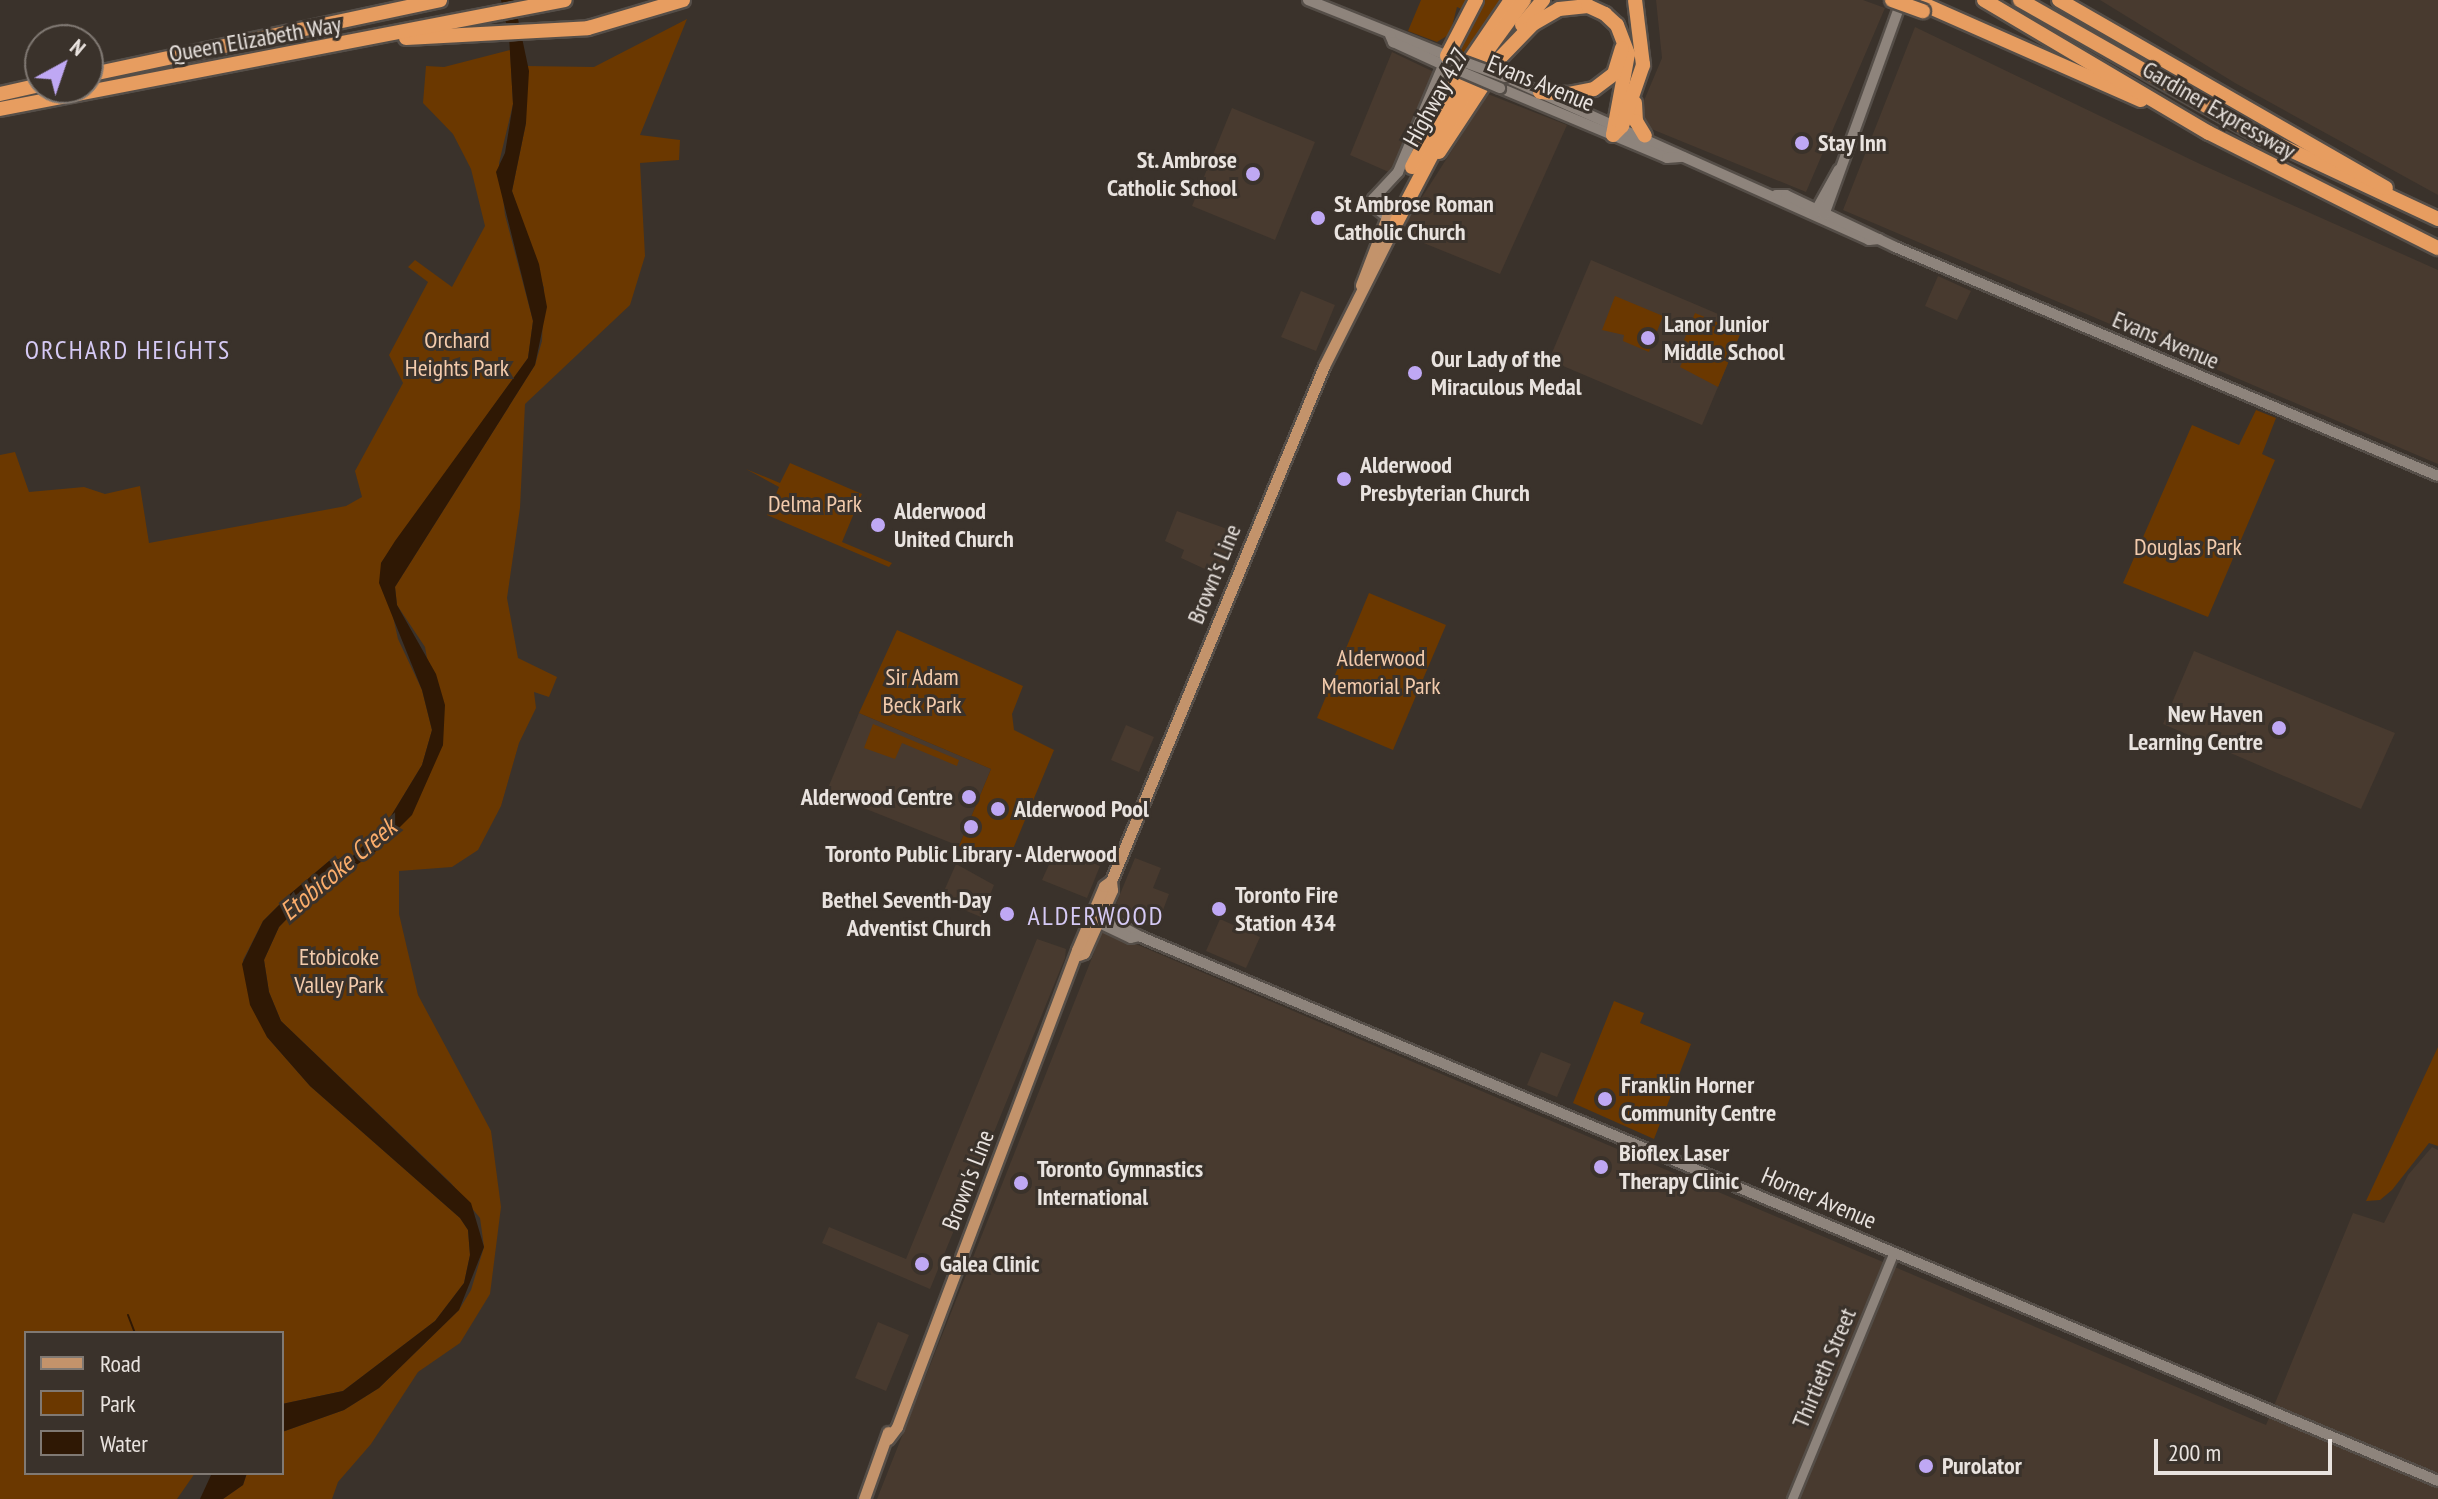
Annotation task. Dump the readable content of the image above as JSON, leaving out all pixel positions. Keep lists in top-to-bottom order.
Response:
{
  "streets": {
    "highway": ["Queen Elizabeth Way", "Highway 427", "Gardiner Expressway"],
    "main road": ["Evans Avenue", "Brown's Line", "Horner Avenue"],
    "street": ["Thirtieth Street"]
  },
  "crossings": [
    ["Evans Avenue", "Brown's Line"],
    ["Highway 427", "Brown's Line"],
    ["Brown's Line", "Horner Avenue"],
    ["Horner Avenue", "Thirtieth Street"]
  ],
  "districts": ["ORCHARD HEIGHTS", "ALDERWOOD"],
  "water": ["Etobicoke Creek"],
  "parks": [
    "Orchard Heights Park",
    "Delma Park",
    "Douglas Park",
    "Alderwood Memorial Park",
    "Sir Adam Beck Park",
    "Etobicoke Valley Park"
  ],
  "places": [
    "Stay Inn",
    "St. Ambrose Catholic School",
    "St Ambrose Roman Catholic Church",
    "Lanor Junior Middle School",
    "Our Lady of the Miraculous Medal",
    "Alderwood Presbyterian Church",
    "Alderwood United Church",
    "New Haven Learning Centre",
    "Alderwood Centre",
    "Alderwood Pool",
    "Toronto Public Library - Alderwood",
    "Toronto Fire Station 434",
    "Bethel Seventh-Day Adventist Church",
    "Franklin Horner Community Centre",
    "Bioflex Laser Therapy Clinic",
    "Toronto Gymnastics International",
    "Galea Clinic",
    "Purolator"
  ],
  "legend": ["Road", "Park", "Water"],
  "scale_bar": "200 m",
  "north": "top right"
}
